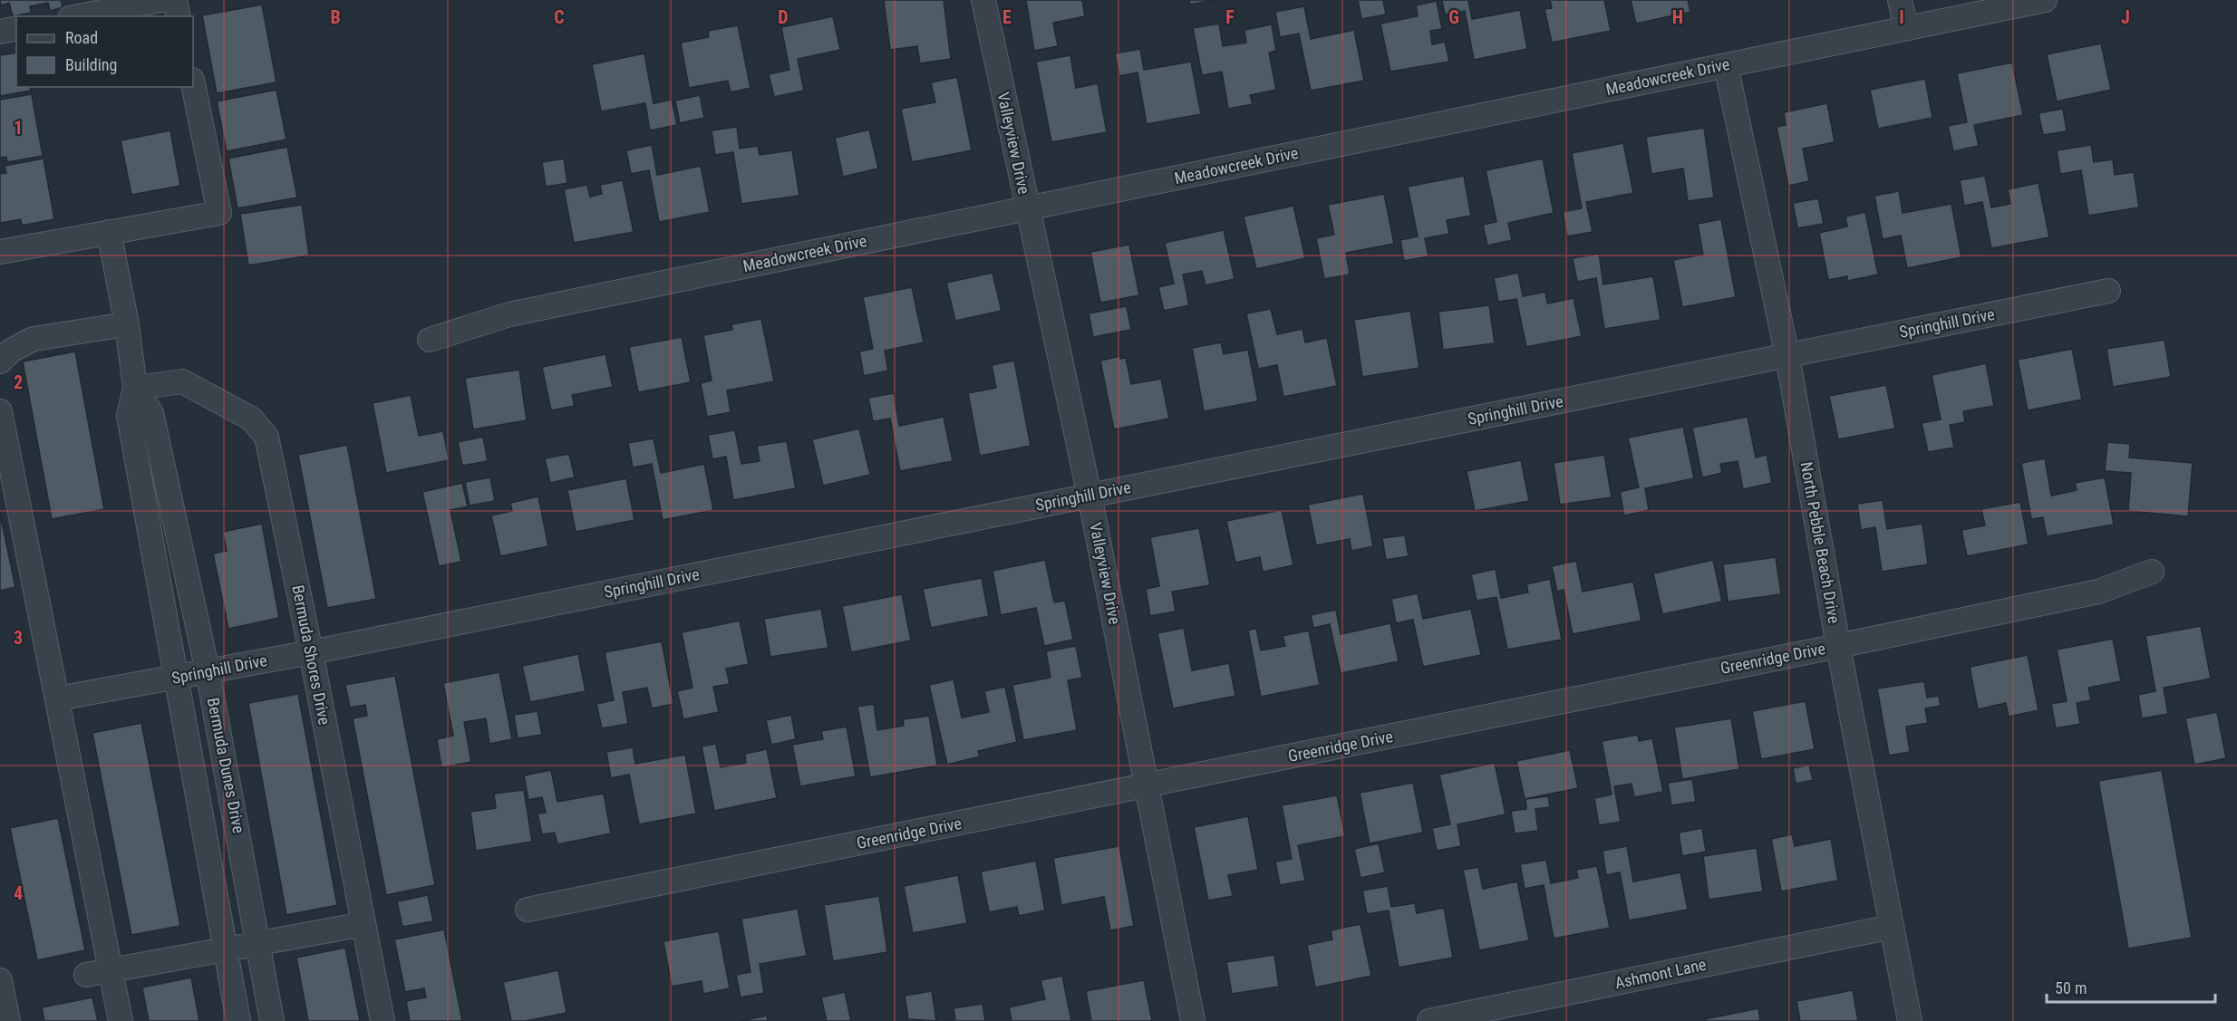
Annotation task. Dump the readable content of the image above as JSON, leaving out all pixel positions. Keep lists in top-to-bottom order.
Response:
{
  "streets": {
    "street": [
      "Meadowcreek Drive",
      "Valleyview Drive",
      "Springhill Drive",
      "North Pebble Beach Drive",
      "Bermuda Shores Drive",
      "Greenridge Drive",
      "Bermuda Dunes Drive",
      "Ashmont Lane"
    ]
  },
  "crossings": [
    ["Meadowcreek Drive", "Valleyview Drive"],
    ["Meadowcreek Drive", "North Pebble Beach Drive"],
    ["Valleyview Drive", "Springhill Drive"],
    ["Valleyview Drive", "Greenridge Drive"],
    ["Springhill Drive", "North Pebble Beach Drive"],
    ["Springhill Drive", "Bermuda Shores Drive"],
    ["Springhill Drive", "Bermuda Dunes Drive"],
    ["North Pebble Beach Drive", "Greenridge Drive"],
    ["North Pebble Beach Drive", "Ashmont Lane"],
    ["Bermuda Shores Drive", "Bermuda Dunes Drive"]
  ],
  "legend": ["Road", "Building"],
  "scale_bar": "50 m",
  "grid": {
    "columns": [
      "B",
      "C",
      "D",
      "E",
      "F",
      "G",
      "H",
      "I",
      "J"
    ],
    "rows": [
      "1",
      "2",
      "3",
      "4"
    ]
  }
}
